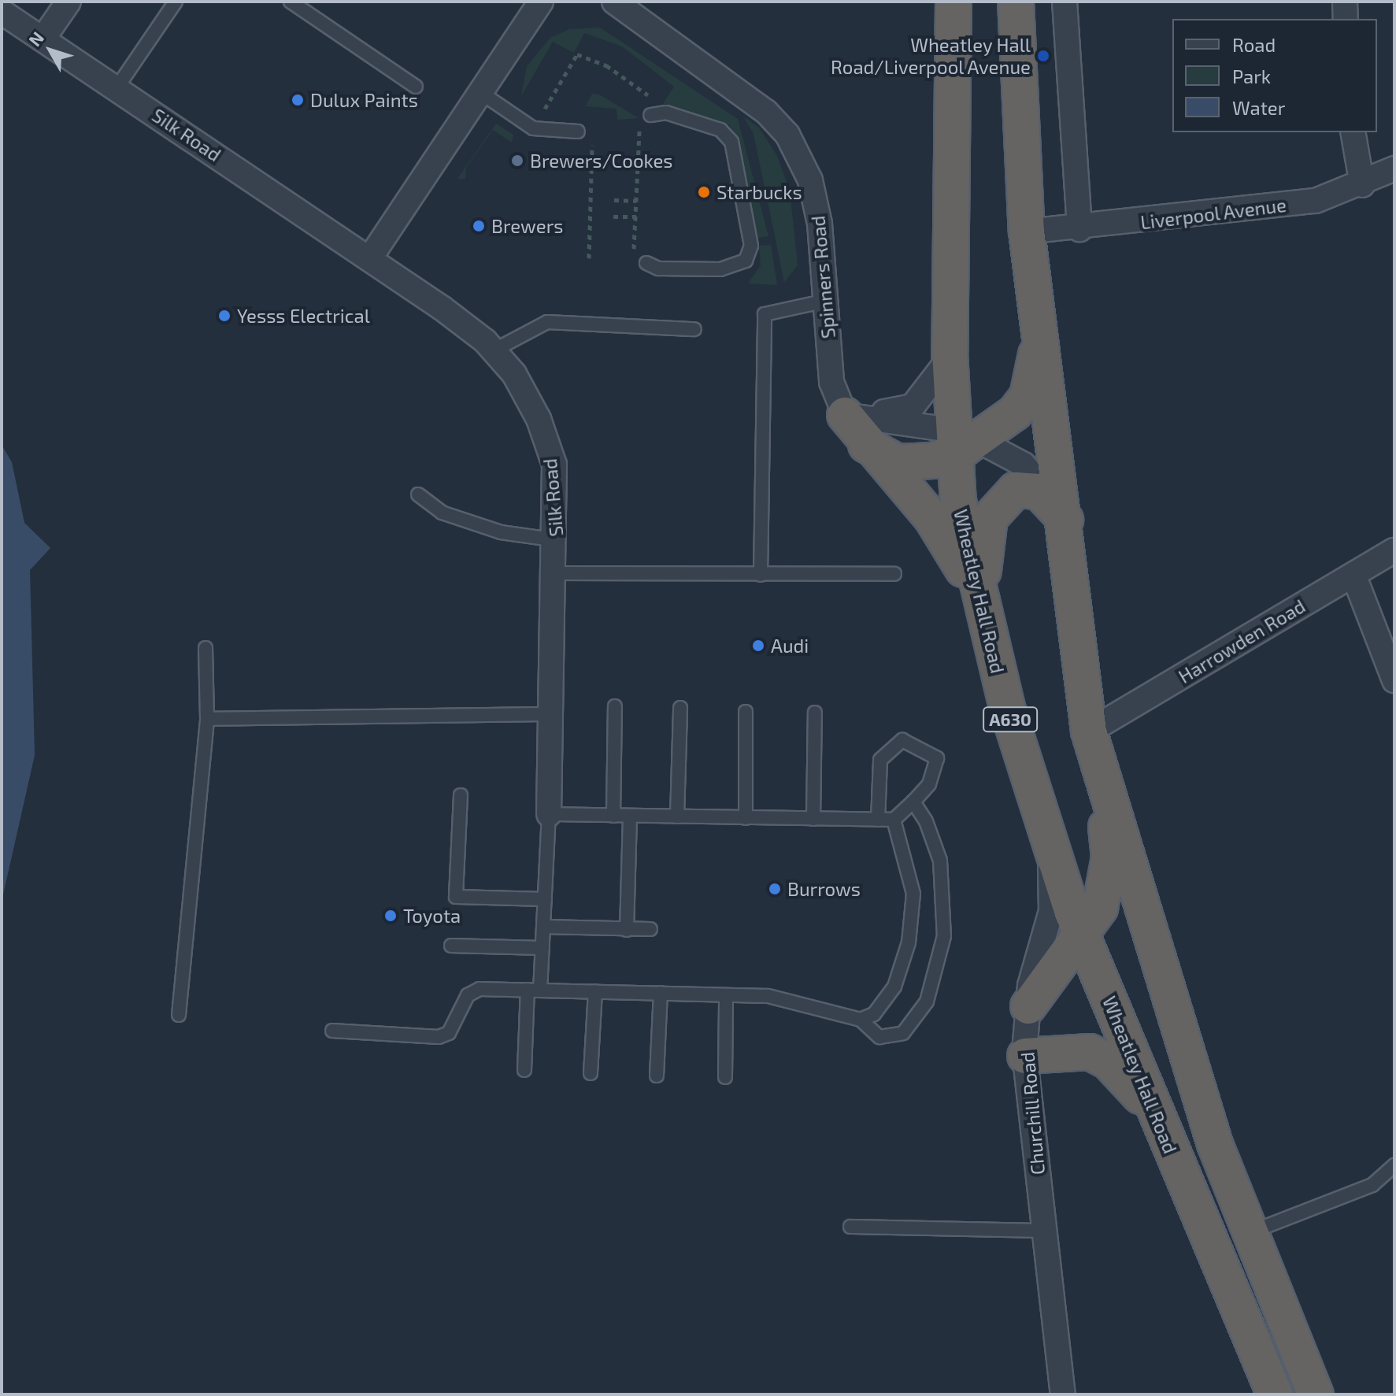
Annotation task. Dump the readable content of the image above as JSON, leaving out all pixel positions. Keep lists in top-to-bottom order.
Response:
{
  "streets": {
    "highway": ["Wheatley Hall Road", "A630"],
    "street": [
      "Silk Road",
      "Liverpool Avenue",
      "Spinners Road",
      "Harrowden Road",
      "Churchill Road"
    ]
  },
  "crossings": [
    ["Wheatley Hall Road", "Churchill Road"]
  ],
  "places": [
    "Wheatley Hall Road/Liverpool Avenue",
    "Dulux Paints",
    "Brewers/Cookes",
    "Starbucks",
    "Brewers",
    "Yesss Electrical",
    "Audi",
    "Burrows",
    "Toyota"
  ],
  "legend": ["Road", "Park", "Water"],
  "north": "top left"
}
